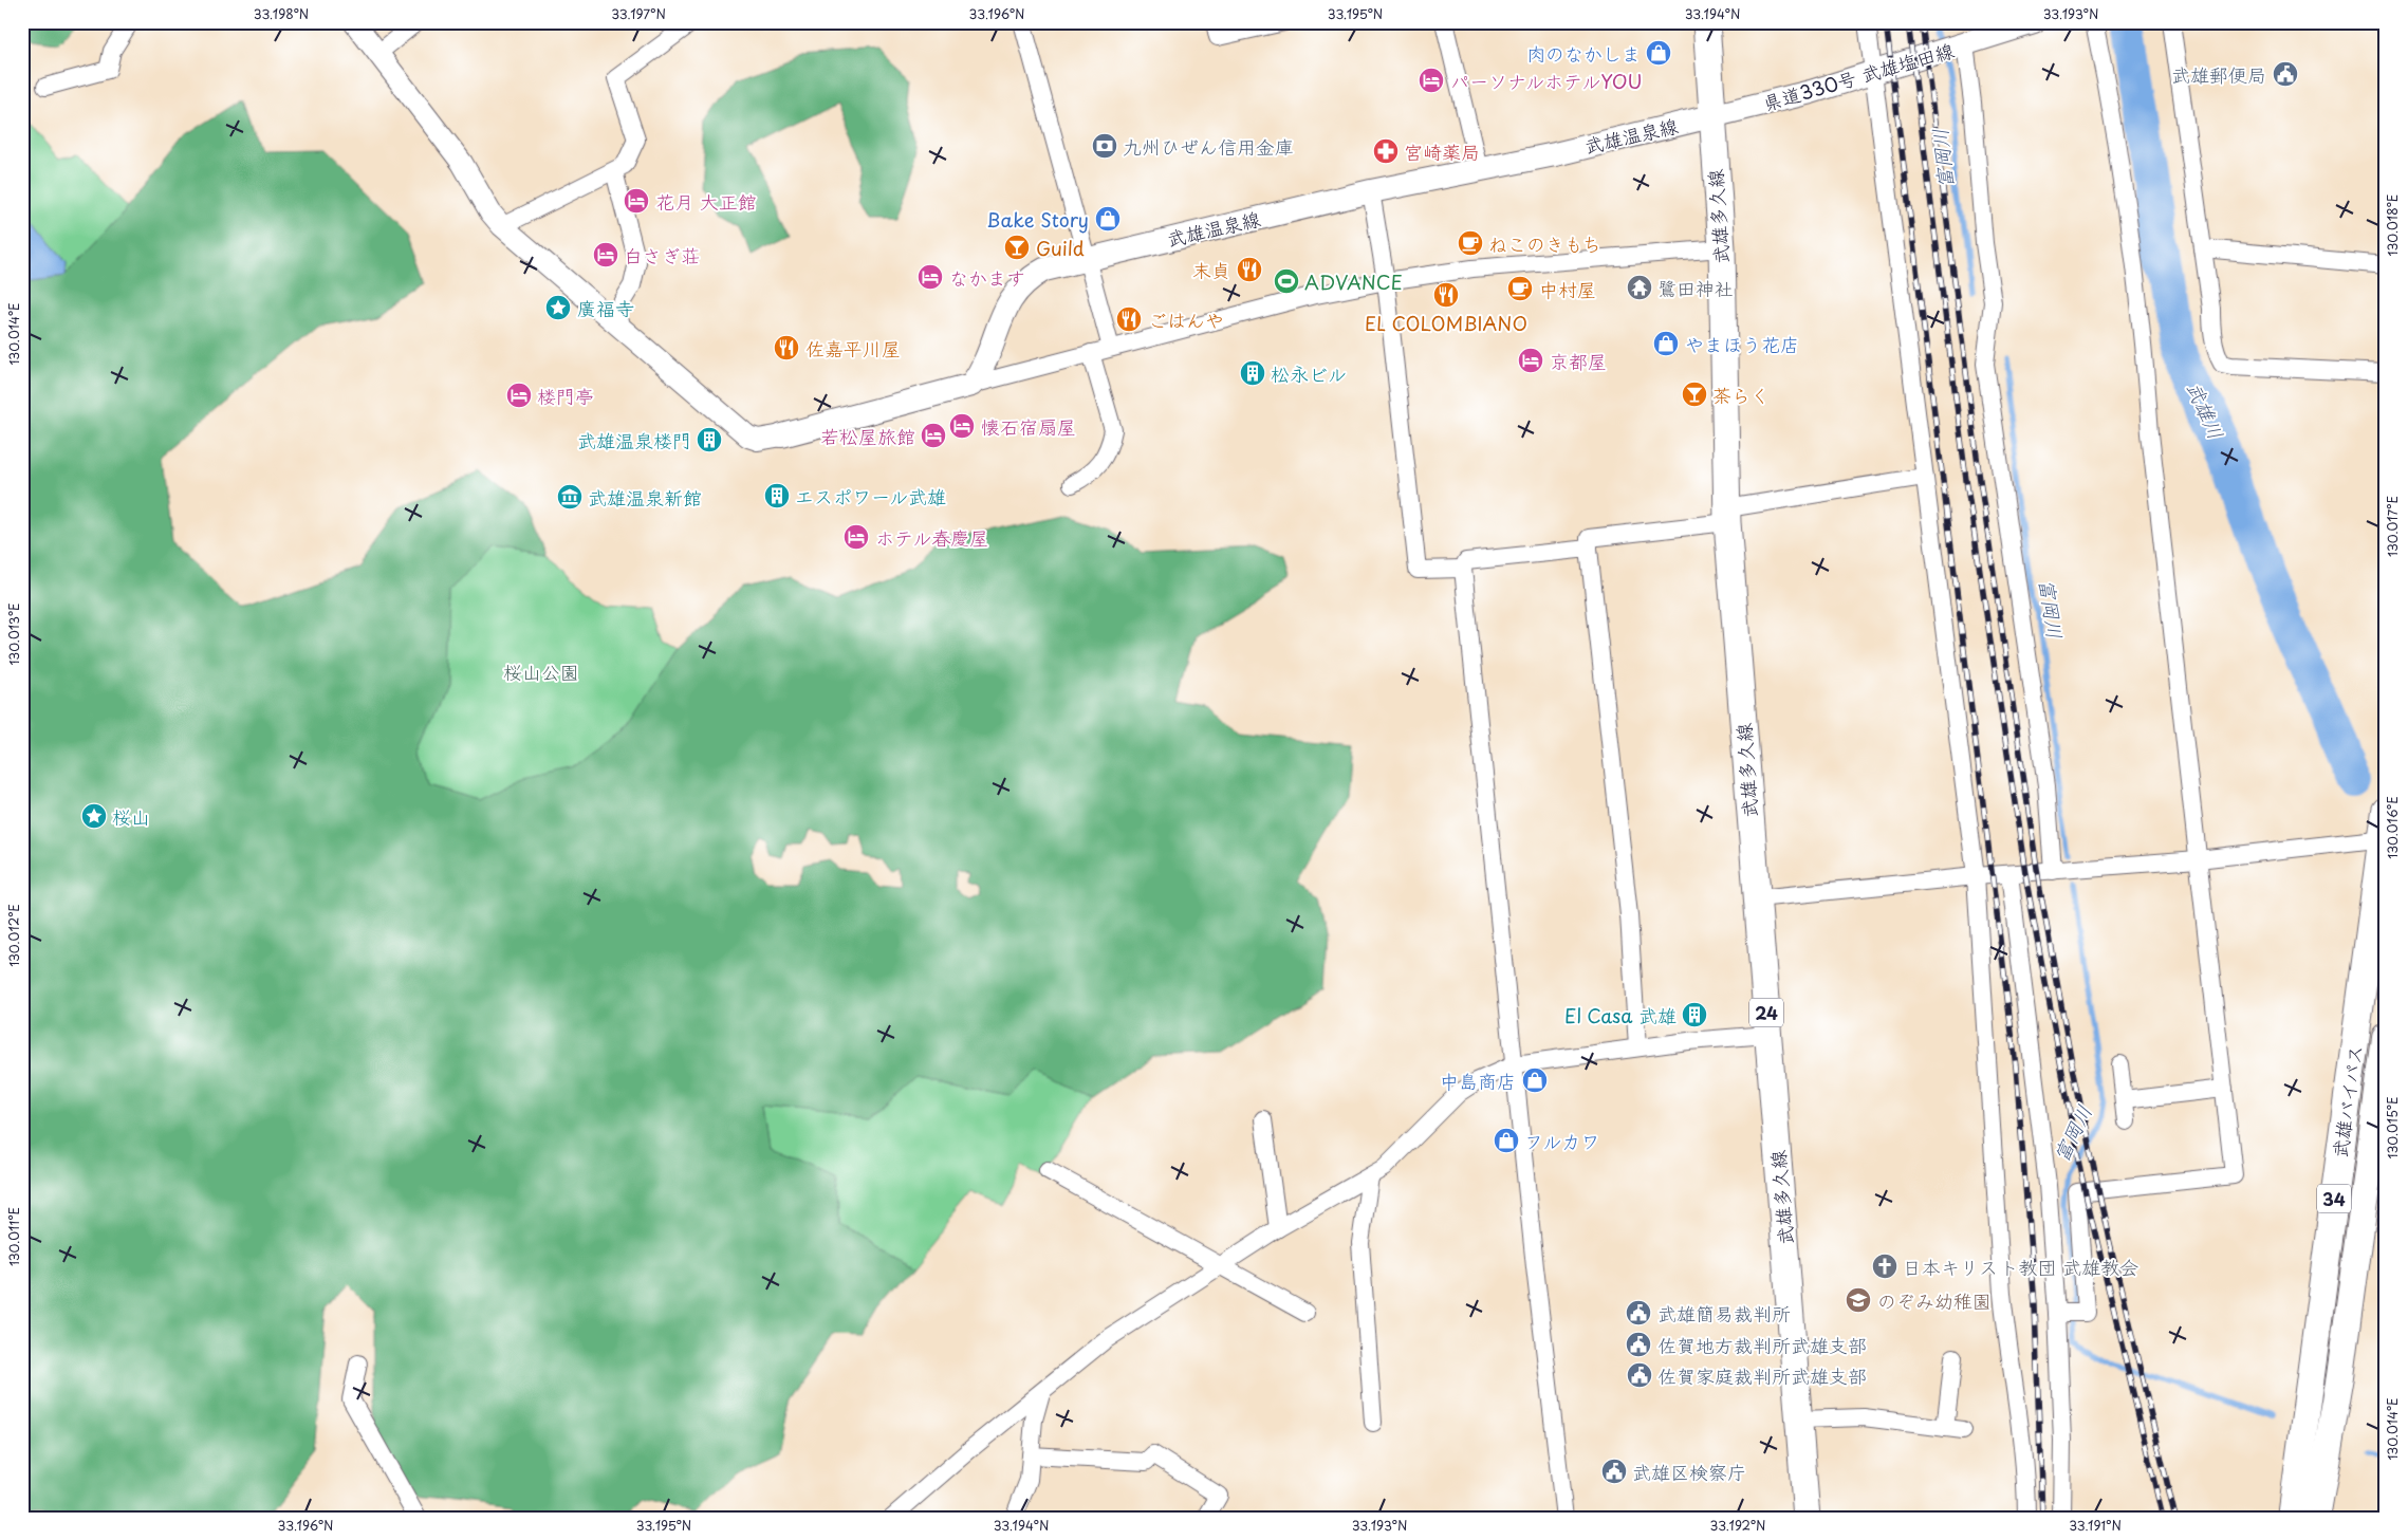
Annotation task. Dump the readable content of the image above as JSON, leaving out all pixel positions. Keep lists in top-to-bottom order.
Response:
{
  "streets": {
    "highway": ["武雄バイパス", "34"],
    "main road": [
      "県道330号 武雄塩田線",
      "武雄温泉線",
      "武雄多久線",
      "24"
    ]
  },
  "crossings": [
    ["県道330号 武雄塩田線", "武雄温泉線"],
    ["県道330号 武雄塩田線", "武雄多久線"],
    ["武雄温泉線", "武雄多久線"]
  ],
  "water": ["富岡川", "武雄川"],
  "parks": ["桜山公園"],
  "places": {
    "shop": [
      "肉のなかしま",
      "Bake Story",
      "やまほう花店",
      "中島商店",
      "フルカワ"
    ],
    "public building": [
      "武雄郵便局",
      "武雄簡易裁判所",
      "佐賀地方裁判所武雄支部",
      "佐賀家庭裁判所武雄支部",
      "武雄区検察庁"
    ],
    "hotel": [
      "パーソナルホテルYOU",
      "花月 大正館",
      "白さぎ荘",
      "なかます",
      "京都屋",
      "楼門亭",
      "懐石宿扇屋",
      "若松屋旅館",
      "ホテル春慶屋"
    ],
    "bank": ["九州ひぜん信用金庫"],
    "pharmacy": ["宮崎薬局"],
    "cafe": ["ねこのきもち", "中村屋"],
    "bar": ["Guild", "茶らく"],
    "restaurant": [
      "末貞",
      "EL COLOMBIANO",
      "ごはんや",
      "佐嘉平川屋"
    ],
    "sports": ["ADVANCE"],
    "temple": ["鷺田神社"],
    "place": ["廣福寺", "桜山"],
    "building": [
      "松永ビル",
      "武雄温泉楼門",
      "エスポワール武雄",
      "El Casa 武雄"
    ],
    "museum": ["武雄温泉新館"],
    "church": ["日本キリスト教団 武雄教会"],
    "school or university": ["のぞみ幼稚園"]
  },
  "coordinates": [
    "33.198°N",
    "33.197°N",
    "33.196°N",
    "33.195°N",
    "33.194°N",
    "33.193°N",
    "130.018°E",
    "130.014°E",
    "130.017°E",
    "130.013°E",
    "130.016°E",
    "130.012°E",
    "130.015°E",
    "130.011°E",
    "33.192°N",
    "33.191°N"
  ]
}
